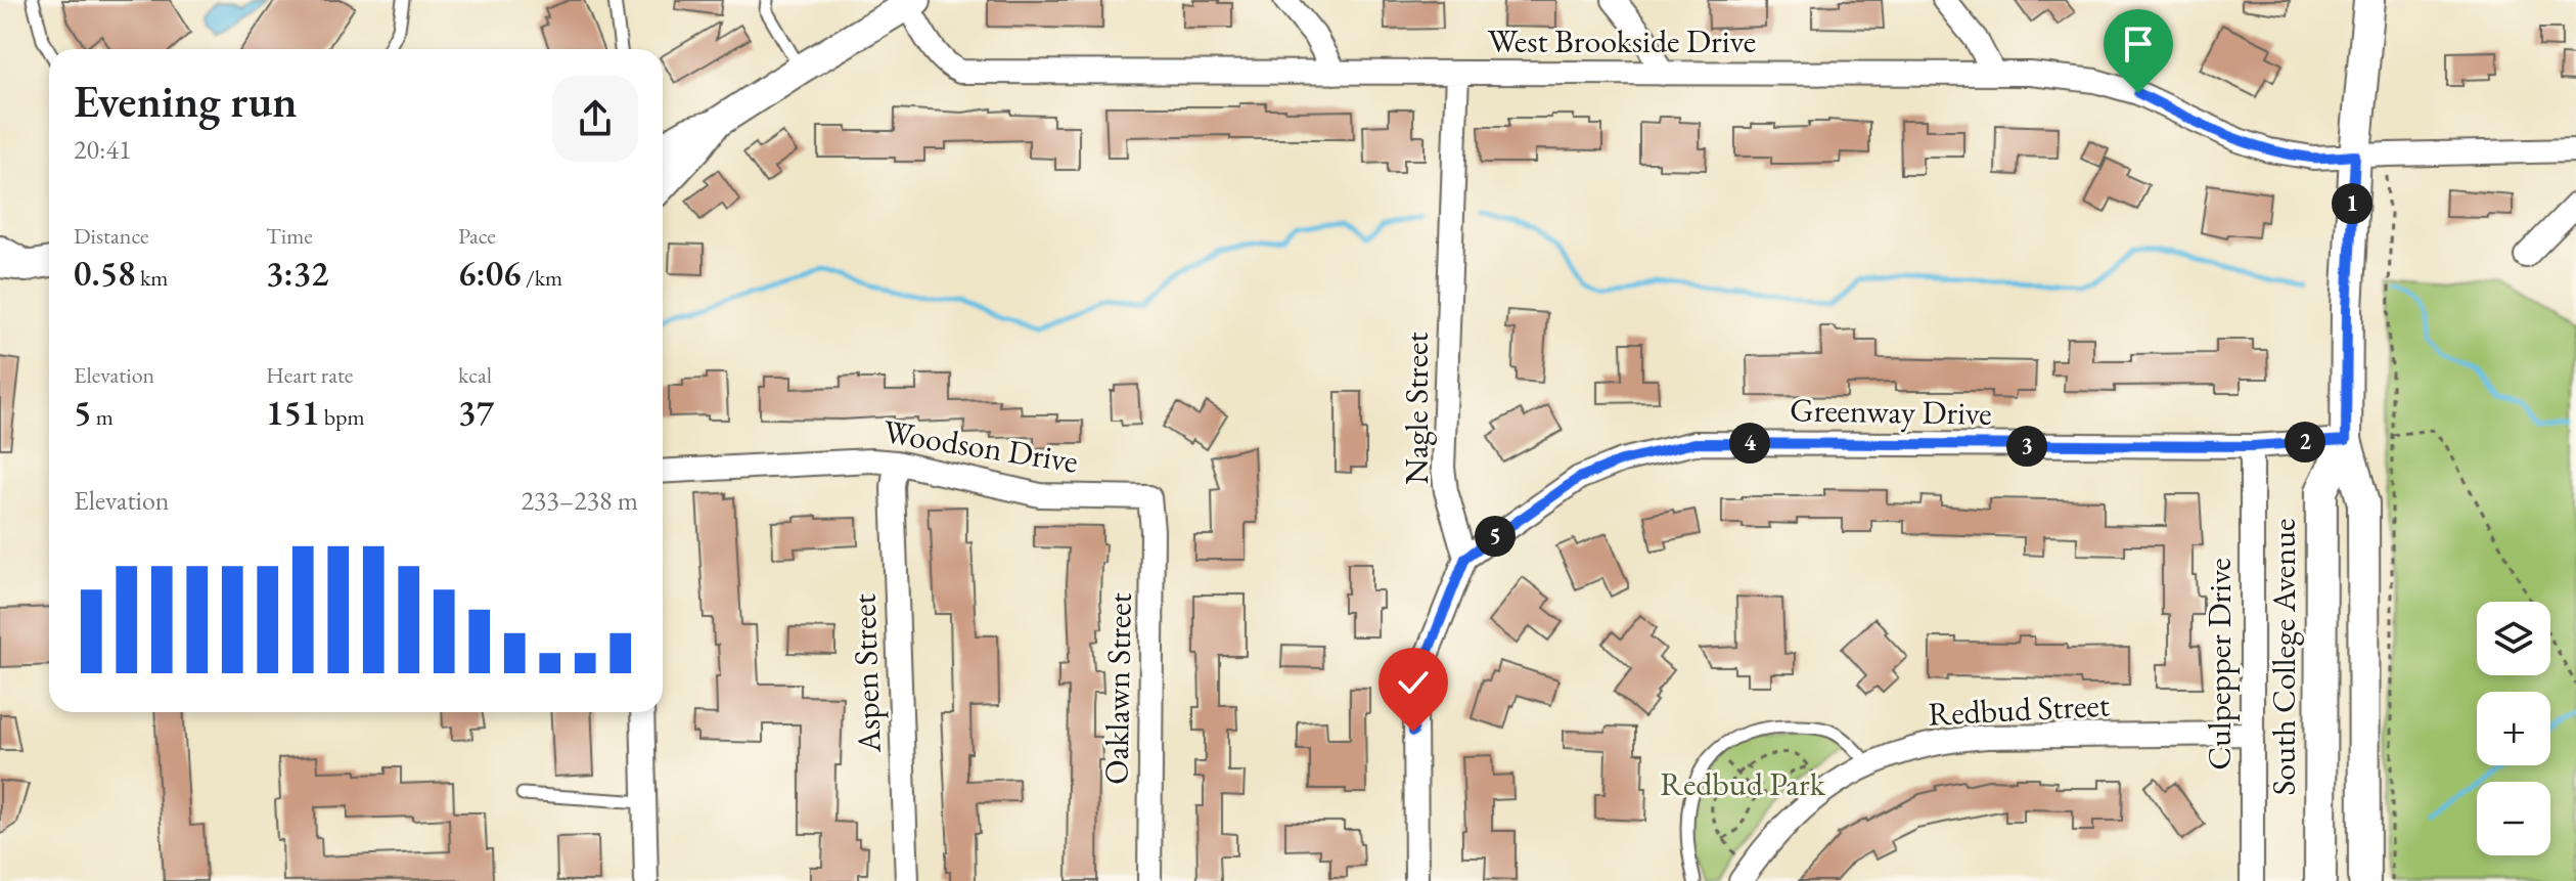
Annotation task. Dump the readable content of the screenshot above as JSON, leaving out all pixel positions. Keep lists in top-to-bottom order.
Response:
{
  "streets": {
    "main road": ["South College Avenue"],
    "street": [
      "West Brookside Drive",
      "Nagle Street",
      "Greenway Drive",
      "Woodson Drive",
      "Culpepper Drive",
      "Aspen Street",
      "Oaklawn Street",
      "Redbud Street"
    ]
  },
  "crossings": [
    ["West Brookside Drive", "Nagle Street"],
    ["West Brookside Drive", "South College Avenue"],
    ["Nagle Street", "Greenway Drive"],
    ["Greenway Drive", "South College Avenue"],
    ["Greenway Drive", "Culpepper Drive"],
    ["Woodson Drive", "Aspen Street"],
    ["Woodson Drive", "Oaklawn Street"],
    ["Culpepper Drive", "Redbud Street"]
  ],
  "parks": ["Redbud Park"],
  "page": {
    "heading": ["Evening run", "20:41"],
    "pins": [
      "1",
      "2",
      "4",
      "3",
      "5"
    ],
    "stats": [
      ["Distance", "0.58 km"],
      ["Time", "3:32"],
      ["Pace", "6:06 /km"],
      ["Elevation", "5 m"],
      ["Heart rate", "151 bpm"],
      ["kcal", "37"]
    ],
    "chart": ["Elevation", "233–238 m"],
    "map_buttons": ["+", "−"]
  }
}
